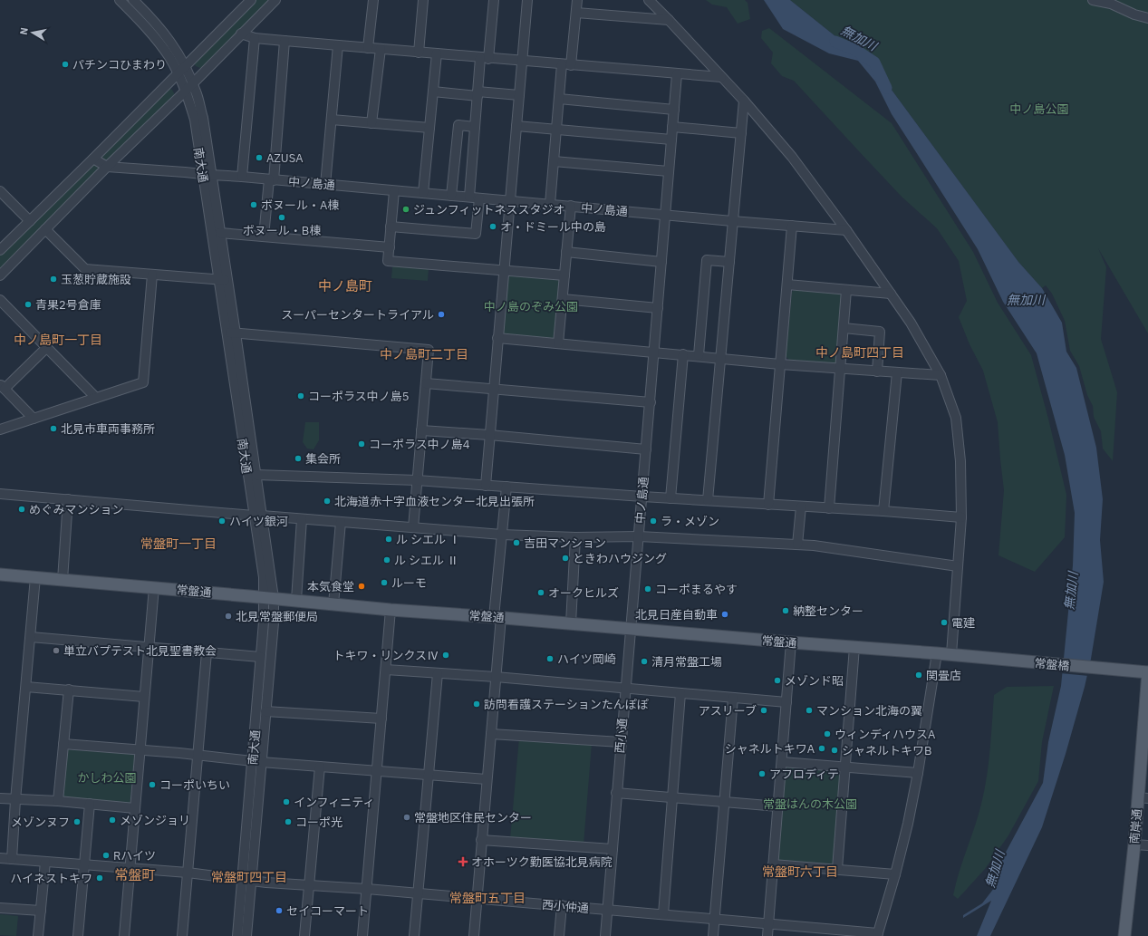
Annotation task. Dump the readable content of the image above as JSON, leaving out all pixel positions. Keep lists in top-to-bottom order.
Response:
{
  "streets": {
    "main road": ["常盤通", "常盤橋", "南岸通"],
    "street": [
      "南大通",
      "中ノ島通",
      "西小通",
      "西小仲通"
    ]
  },
  "crossings": [
    ["南大通", "中ノ島通"],
    ["南大通", "常盤通"],
    ["南大通", "西小仲通"],
    ["中ノ島通", "西小通"],
    ["常盤通", "常盤橋"],
    ["常盤通", "西小通"],
    ["常盤橋", "南岸通"],
    ["西小通", "西小仲通"]
  ],
  "districts": [
    "中ノ島町",
    "中ノ島町一丁目",
    "中ノ島町四丁目",
    "中ノ島町二丁目",
    "常盤町一丁目",
    "常盤町六丁目",
    "常盤町",
    "常盤町四丁目",
    "常盤町五丁目"
  ],
  "water": ["無加川"],
  "parks": [
    "中ノ島公園",
    "中ノ島のぞみ公園",
    "かしわ公園",
    "常盤はんの木公園"
  ],
  "places": {
    "other": [
      "パチンコひまわり",
      "AZUSA",
      "ボヌール・A棟",
      "ジュンフィットネススタジオ",
      "ボヌール・B棟",
      "オ・ドミール中の島",
      "玉葱貯蔵施設",
      "青果2号倉庫",
      "スーパーセンタートライアル",
      "コーポラス中ノ島5",
      "北見市車両事務所",
      "コーポラス中ノ島4",
      "集会所",
      "北海道赤十字血液センター北見出張所",
      "めぐみマンション",
      "ハイツ銀河",
      "ラ・メゾン",
      "ル シエル Ⅰ",
      "吉田マンション",
      "ときわハウジング",
      "ル シエル Ⅱ",
      "ルーモ",
      "本気食堂",
      "コーポまるやす",
      "オークヒルズ",
      "納整センター",
      "北見日産自動車",
      "北見常盤郵便局",
      "電建",
      "単立バプテスト北見聖書教会",
      "トキワ・リンクスⅣ",
      "ハイツ岡崎",
      "清月常盤工場",
      "関畳店",
      "メゾンド昭",
      "訪問看護ステーションたんぽぽ",
      "アスリーブ",
      "マンション北海の翼",
      "ウィンディハウスA",
      "シャネルトキワA",
      "シャネルトキワB",
      "アフロディテ",
      "コーポいちい",
      "インフィニティ",
      "常盤地区住民センター",
      "メゾンジョリ",
      "メゾンヌフ",
      "コーポ光",
      "Rハイツ",
      "ハイネストキワ",
      "セイコーマート"
    ],
    "health": ["オホーツク勤医協北見病院"]
  },
  "north": "left"
}
